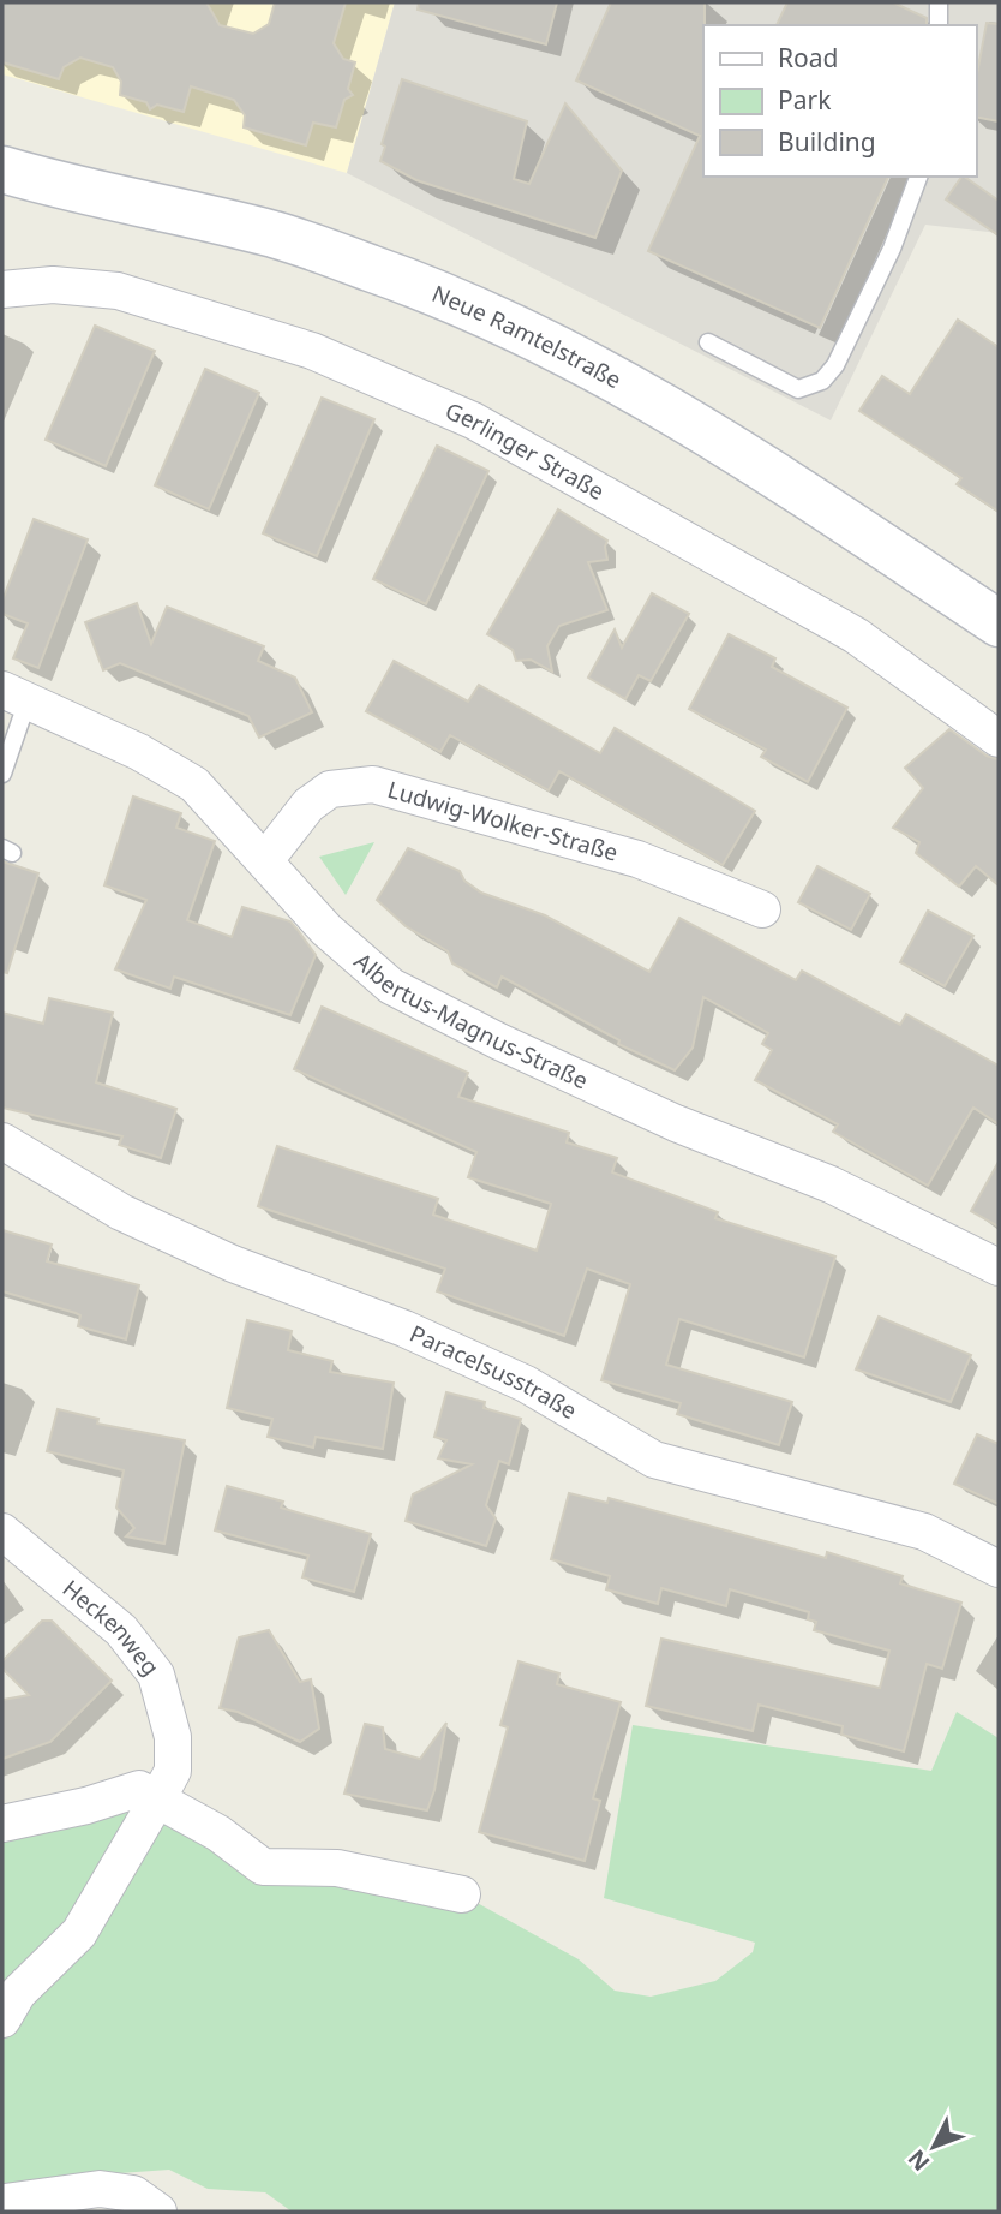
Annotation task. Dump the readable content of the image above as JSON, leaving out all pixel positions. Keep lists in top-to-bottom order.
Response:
{
  "streets": {
    "main road": ["Neue Ramtelstraße"],
    "street": [
      "Gerlinger Straße",
      "Ludwig-Wolker-Straße",
      "Albertus-Magnus-Straße",
      "Paracelsusstraße",
      "Heckenweg"
    ]
  },
  "crossings": [
    ["Ludwig-Wolker-Straße", "Albertus-Magnus-Straße"]
  ],
  "legend": ["Road", "Park", "Building"],
  "north": "bottom left"
}
